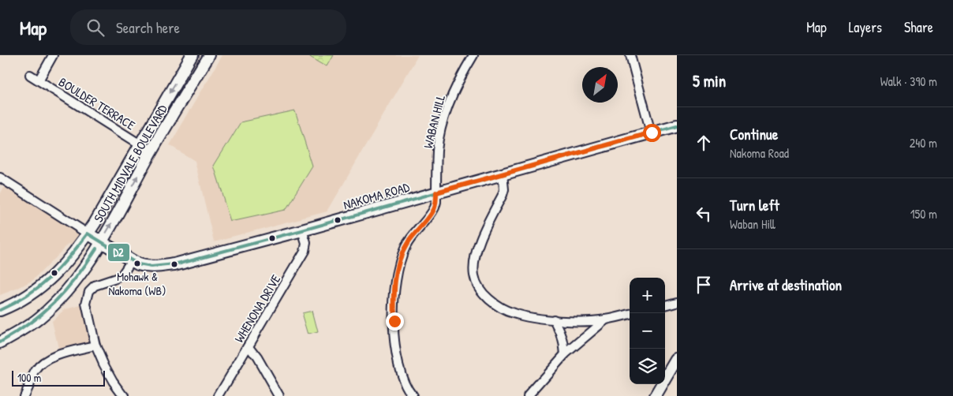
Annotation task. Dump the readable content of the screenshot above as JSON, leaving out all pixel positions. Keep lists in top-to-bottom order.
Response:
{
  "streets": {
    "main road": ["SOUTH MIDVALE BOULEVARD", "NAKOMA ROAD"],
    "street": ["BOULDER TERRACE", "WABAN HILL", "WHENONA DRIVE"]
  },
  "crossings": [
    ["BOULDER TERRACE", "SOUTH MIDVALE BOULEVARD"],
    ["WABAN HILL", "NAKOMA ROAD"],
    ["SOUTH MIDVALE BOULEVARD", "NAKOMA ROAD"],
    ["NAKOMA ROAD", "WHENONA DRIVE"]
  ],
  "places": ["Mohawk & Nakoma (WB)"],
  "lines": ["transit line D2"],
  "scale_bar": "100 m",
  "north": "top right",
  "page": {
    "header": "Map",
    "search": "Search here",
    "nav": ["Map", "Layers", "Share"],
    "heading": ["5 min", "Walk · 390 m"],
    "list": [
      ["Continue", "Nakoma Road", "240 m"],
      ["Turn left", "Waban Hill", "150 m"],
      "Arrive at destination"
    ],
    "map_buttons": ["+", "−"],
    "scale": "100 m"
  }
}
